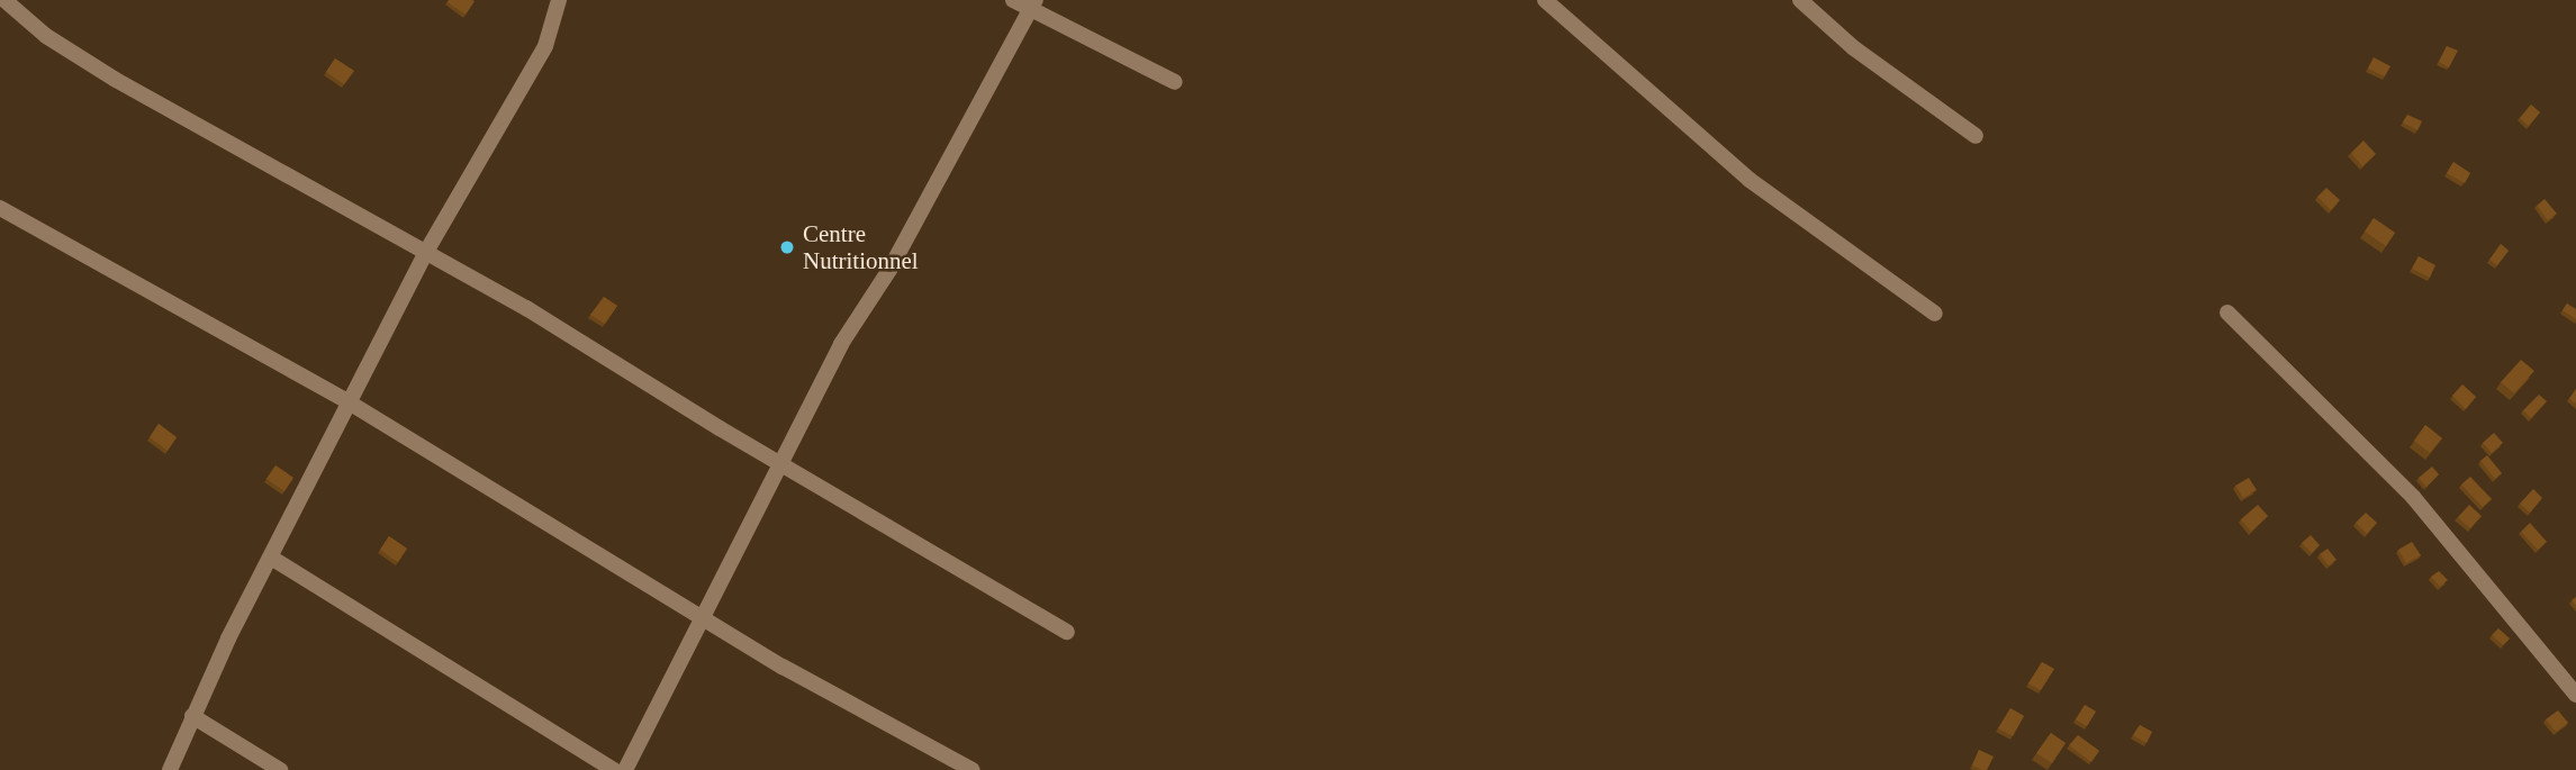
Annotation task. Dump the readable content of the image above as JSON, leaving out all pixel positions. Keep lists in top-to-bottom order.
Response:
{
  "places": ["Centre Nutritionnel"]
}
